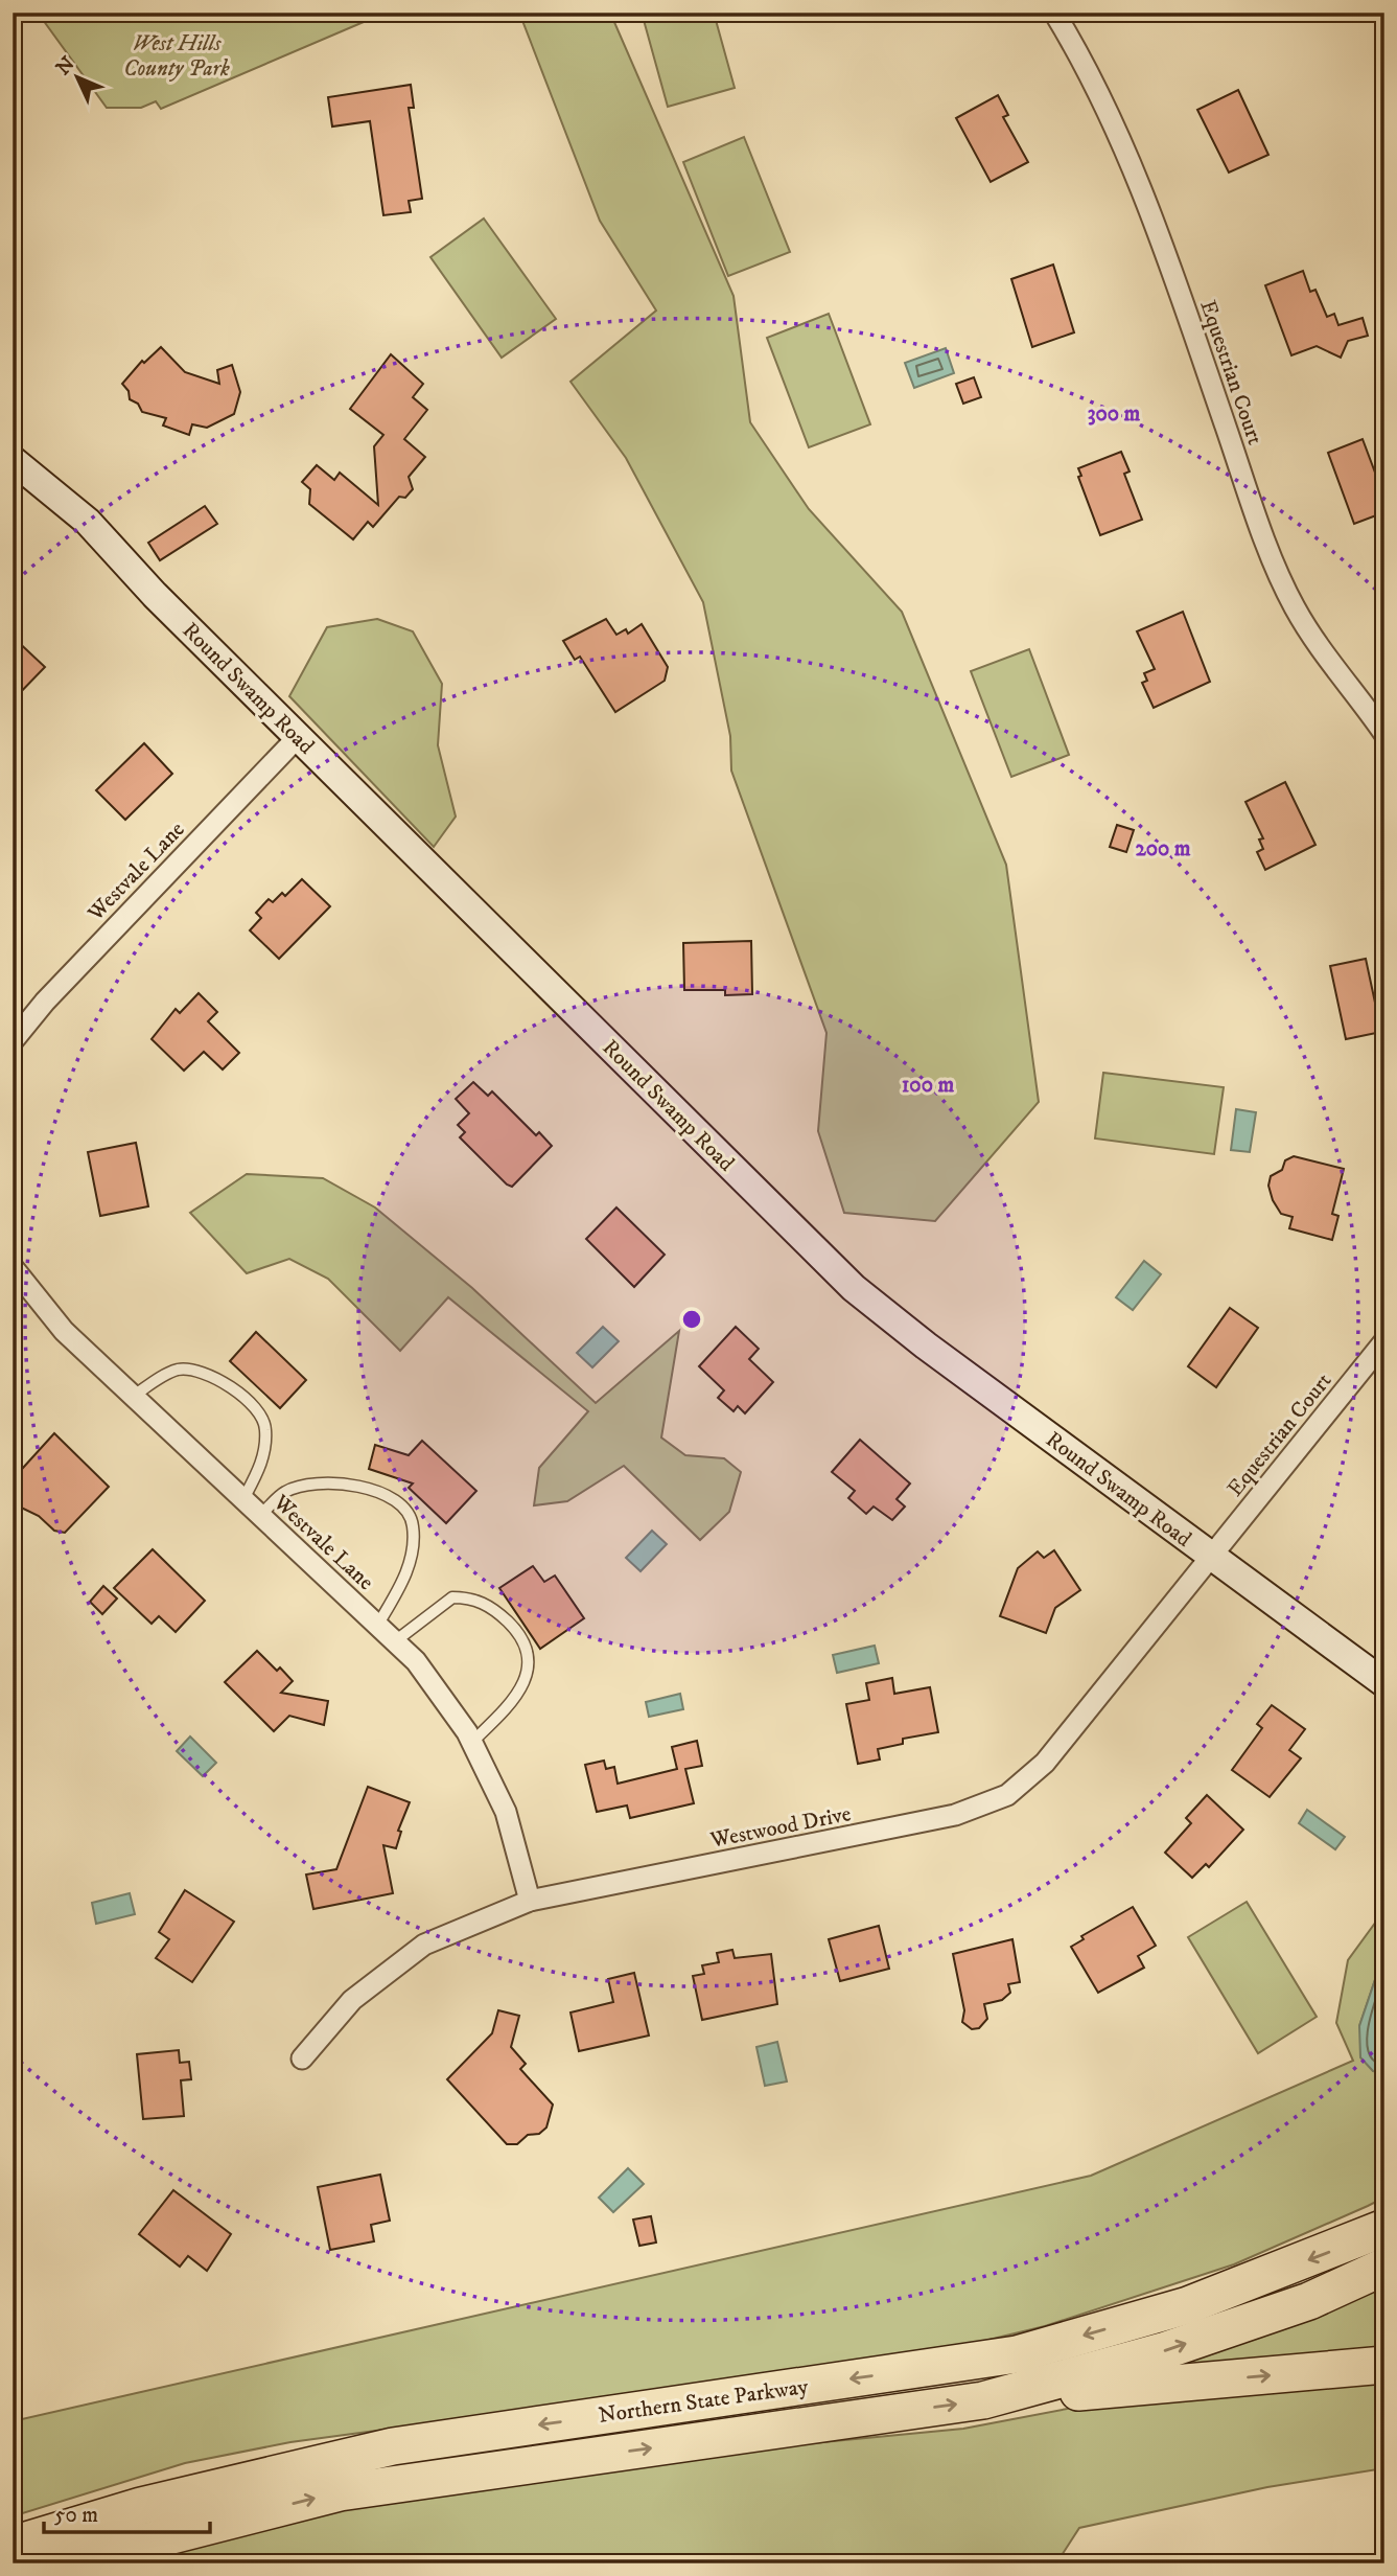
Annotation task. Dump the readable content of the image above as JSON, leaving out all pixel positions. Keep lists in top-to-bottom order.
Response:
{
  "streets": {
    "highway": ["Northern State Parkway"],
    "street": [
      "Equestrian Court",
      "Round Swamp Road",
      "Westvale Lane",
      "Westwood Drive"
    ]
  },
  "crossings": [
    ["Equestrian Court", "Round Swamp Road"],
    ["Equestrian Court", "Westwood Drive"],
    ["Round Swamp Road", "Westvale Lane"],
    ["Round Swamp Road", "Westwood Drive"],
    ["Westvale Lane", "Westwood Drive"]
  ],
  "parks": ["West Hills County Park"],
  "scale_bar": "50 m",
  "north": "top left",
  "rings": ["300 m", "200 m", "100 m"]
}
